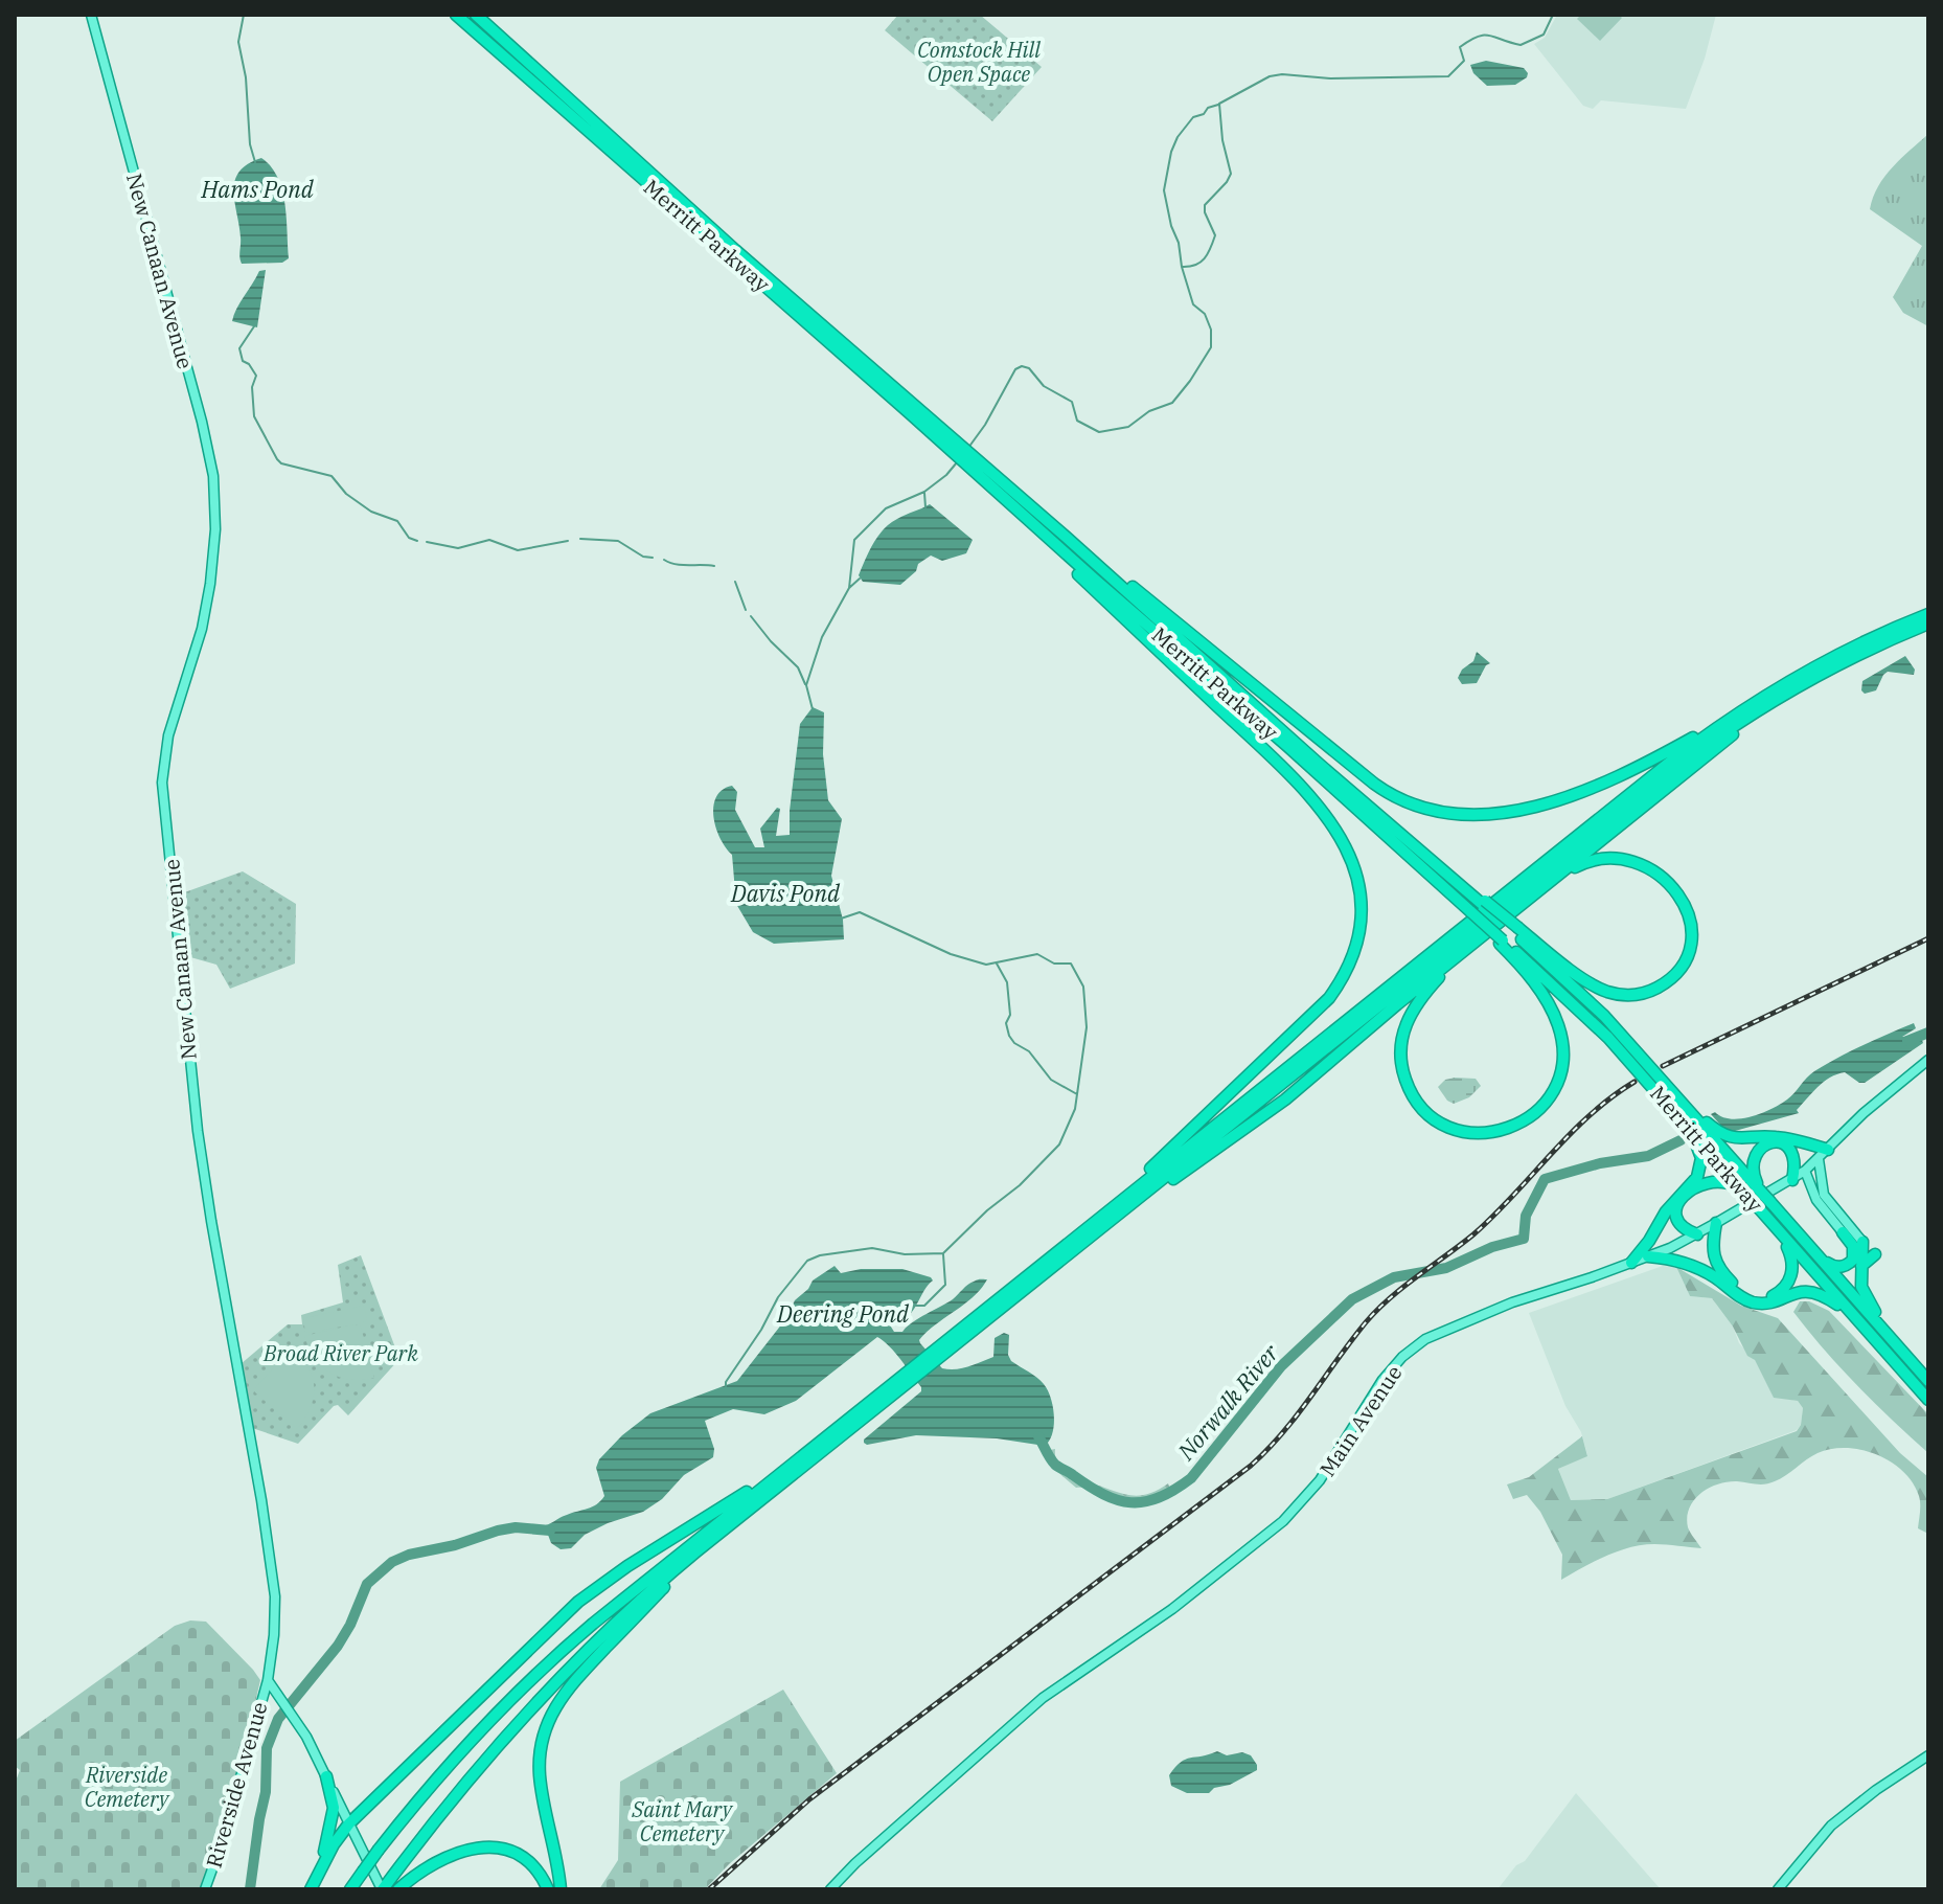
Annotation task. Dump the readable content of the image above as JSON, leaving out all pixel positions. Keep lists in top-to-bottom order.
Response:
{
  "streets": {
    "highway": ["Merritt Parkway"],
    "main road": ["New Canaan Avenue", "Main Avenue", "Riverside Avenue"]
  },
  "crossings": [
    ["New Canaan Avenue", "Riverside Avenue"]
  ],
  "water": [
    "Hams Pond",
    "Davis Pond",
    "Deering Pond",
    "Norwalk River"
  ],
  "parks": [
    "Comstock Hill Open Space",
    "Broad River Park",
    "Riverside Cemetery",
    "Saint Mary Cemetery"
  ]
}
